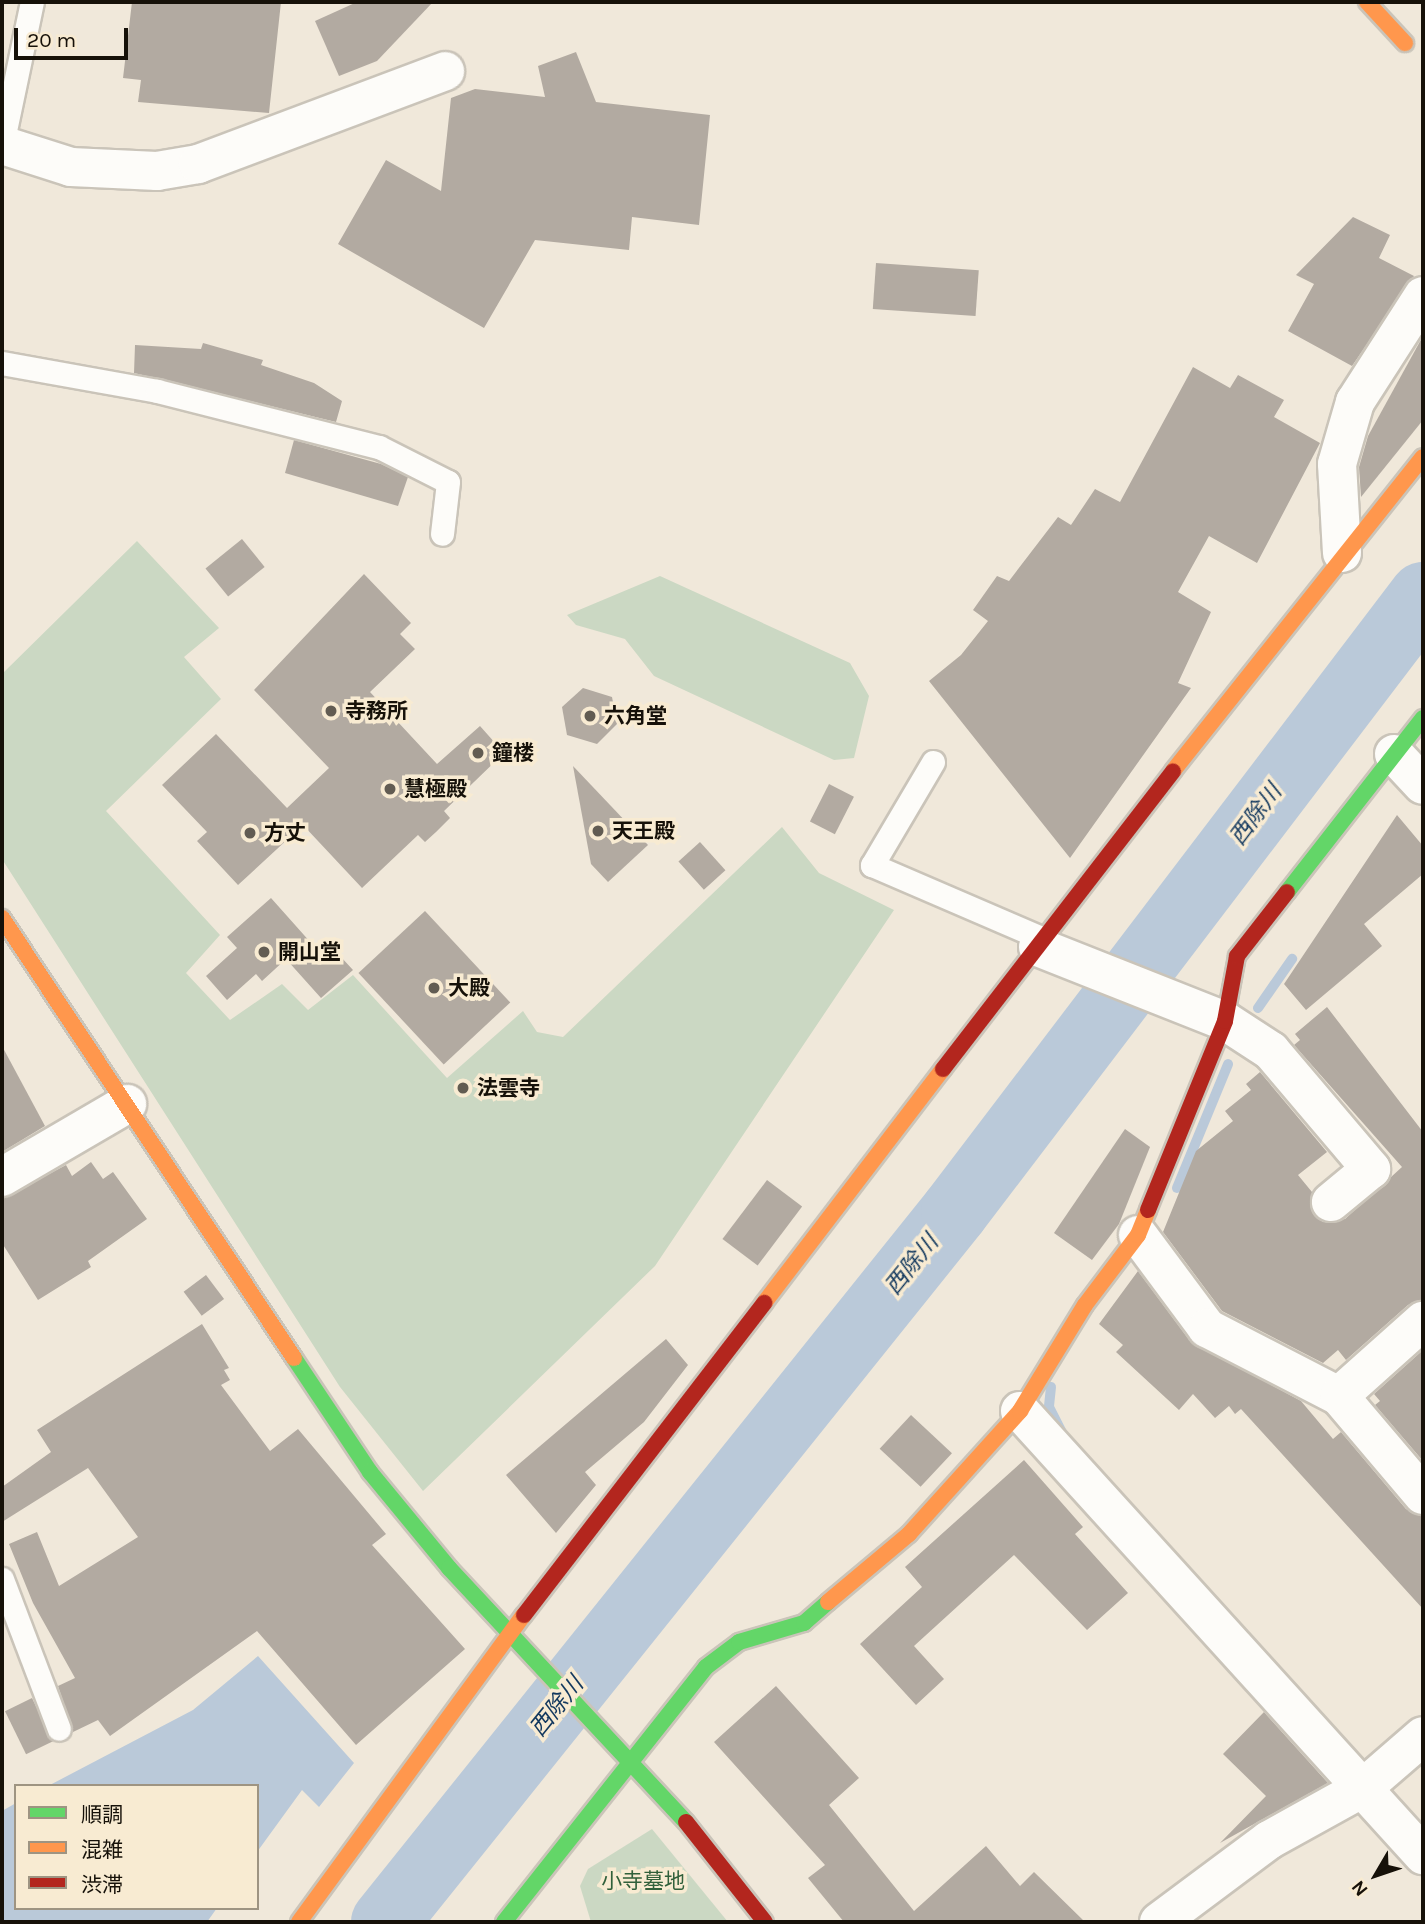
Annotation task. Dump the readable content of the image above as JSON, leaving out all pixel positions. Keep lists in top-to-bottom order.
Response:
{
  "water": ["西除川"],
  "parks": ["小寺墓地"],
  "places": [
    "寺務所",
    "六角堂",
    "鐘楼",
    "慧極殿",
    "天王殿",
    "方丈",
    "開山堂",
    "大殿",
    "法雲寺"
  ],
  "legend": ["順調", "混雑", "渋滞"],
  "scale_bar": "20 m",
  "north": "bottom left"
}
